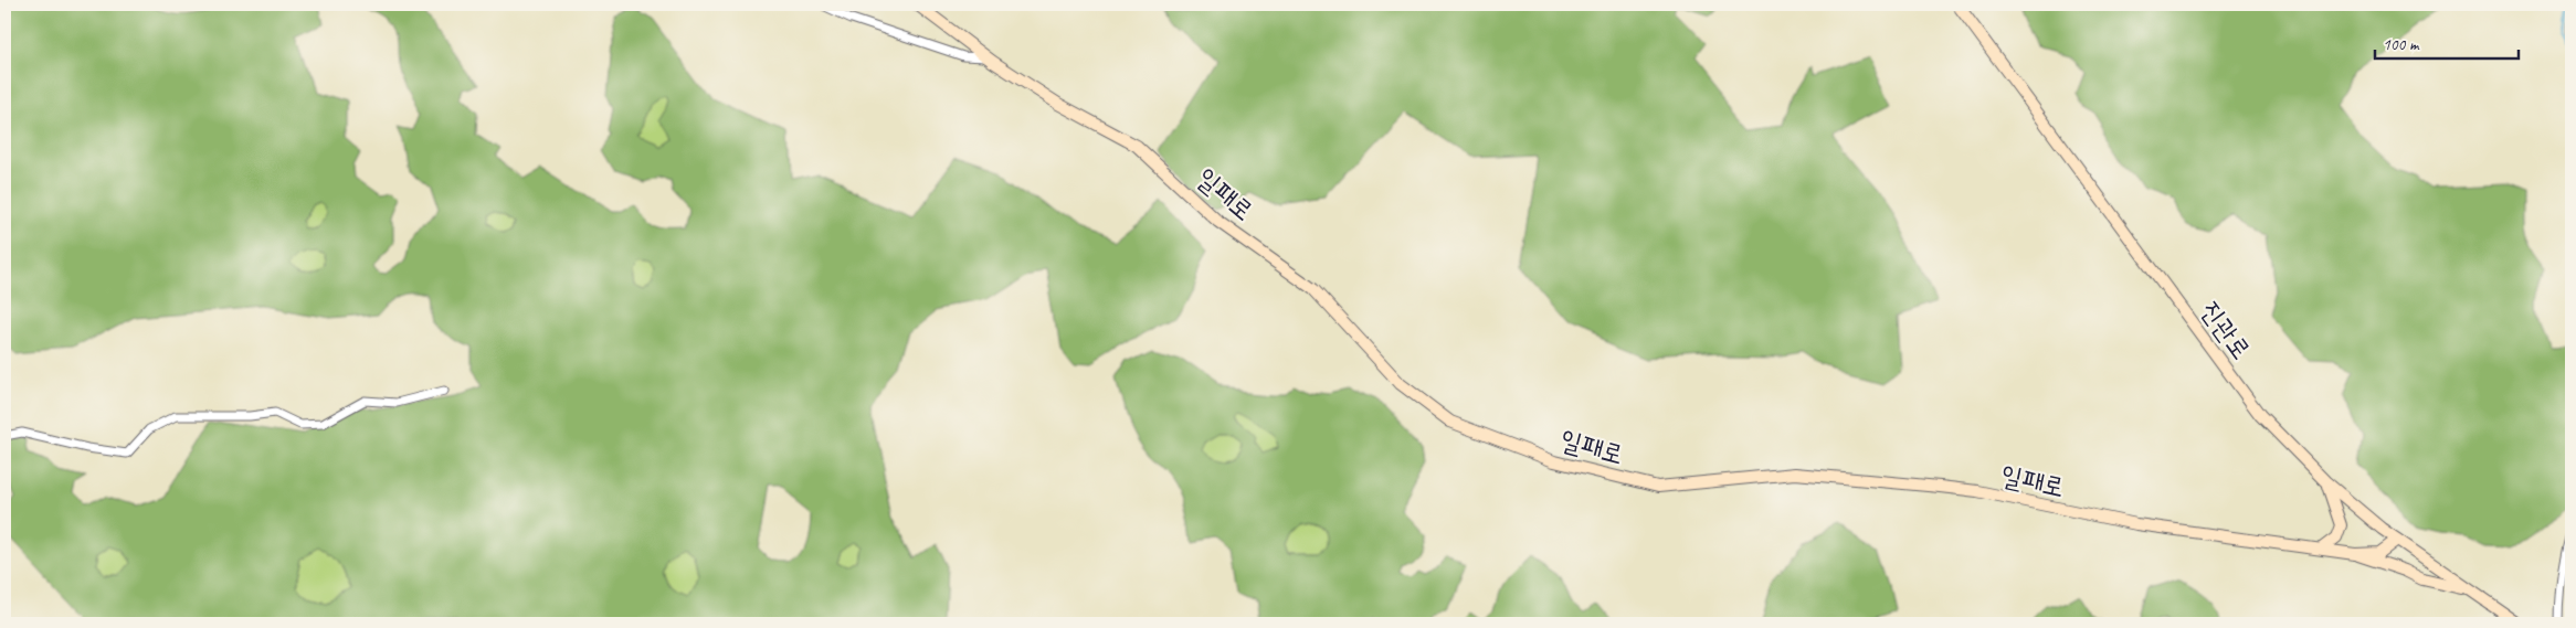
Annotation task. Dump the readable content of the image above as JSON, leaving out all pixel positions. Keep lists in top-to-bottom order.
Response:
{
  "streets": {
    "street": ["일패로", "진관로"]
  },
  "crossings": [
    ["일패로", "진관로"]
  ],
  "scale_bar": "100 m"
}
